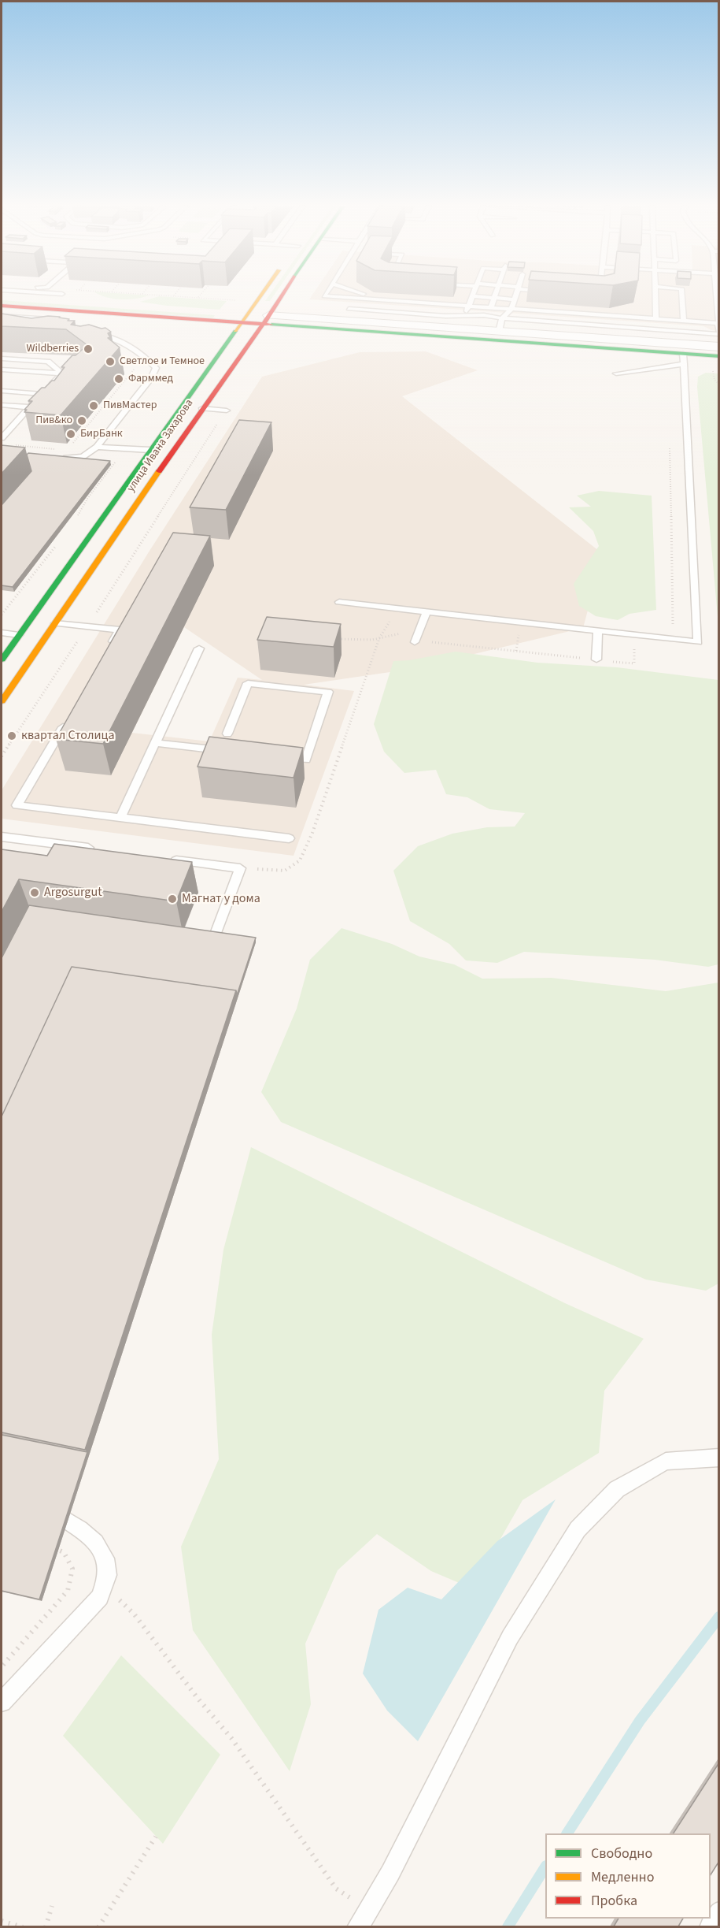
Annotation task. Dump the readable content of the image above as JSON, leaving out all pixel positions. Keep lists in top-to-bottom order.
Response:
{
  "streets": {
    "main road": ["улица Ивана Захарова"]
  },
  "places": [
    "Wildberries",
    "Светлое и Темное",
    "Фарммед",
    "ПивМастер",
    "Пив&ко",
    "БирБанк",
    "квартал Столица",
    "Argosurgut",
    "Магнат у дома"
  ],
  "legend": ["Свободно", "Медленно", "Пробка"]
}
